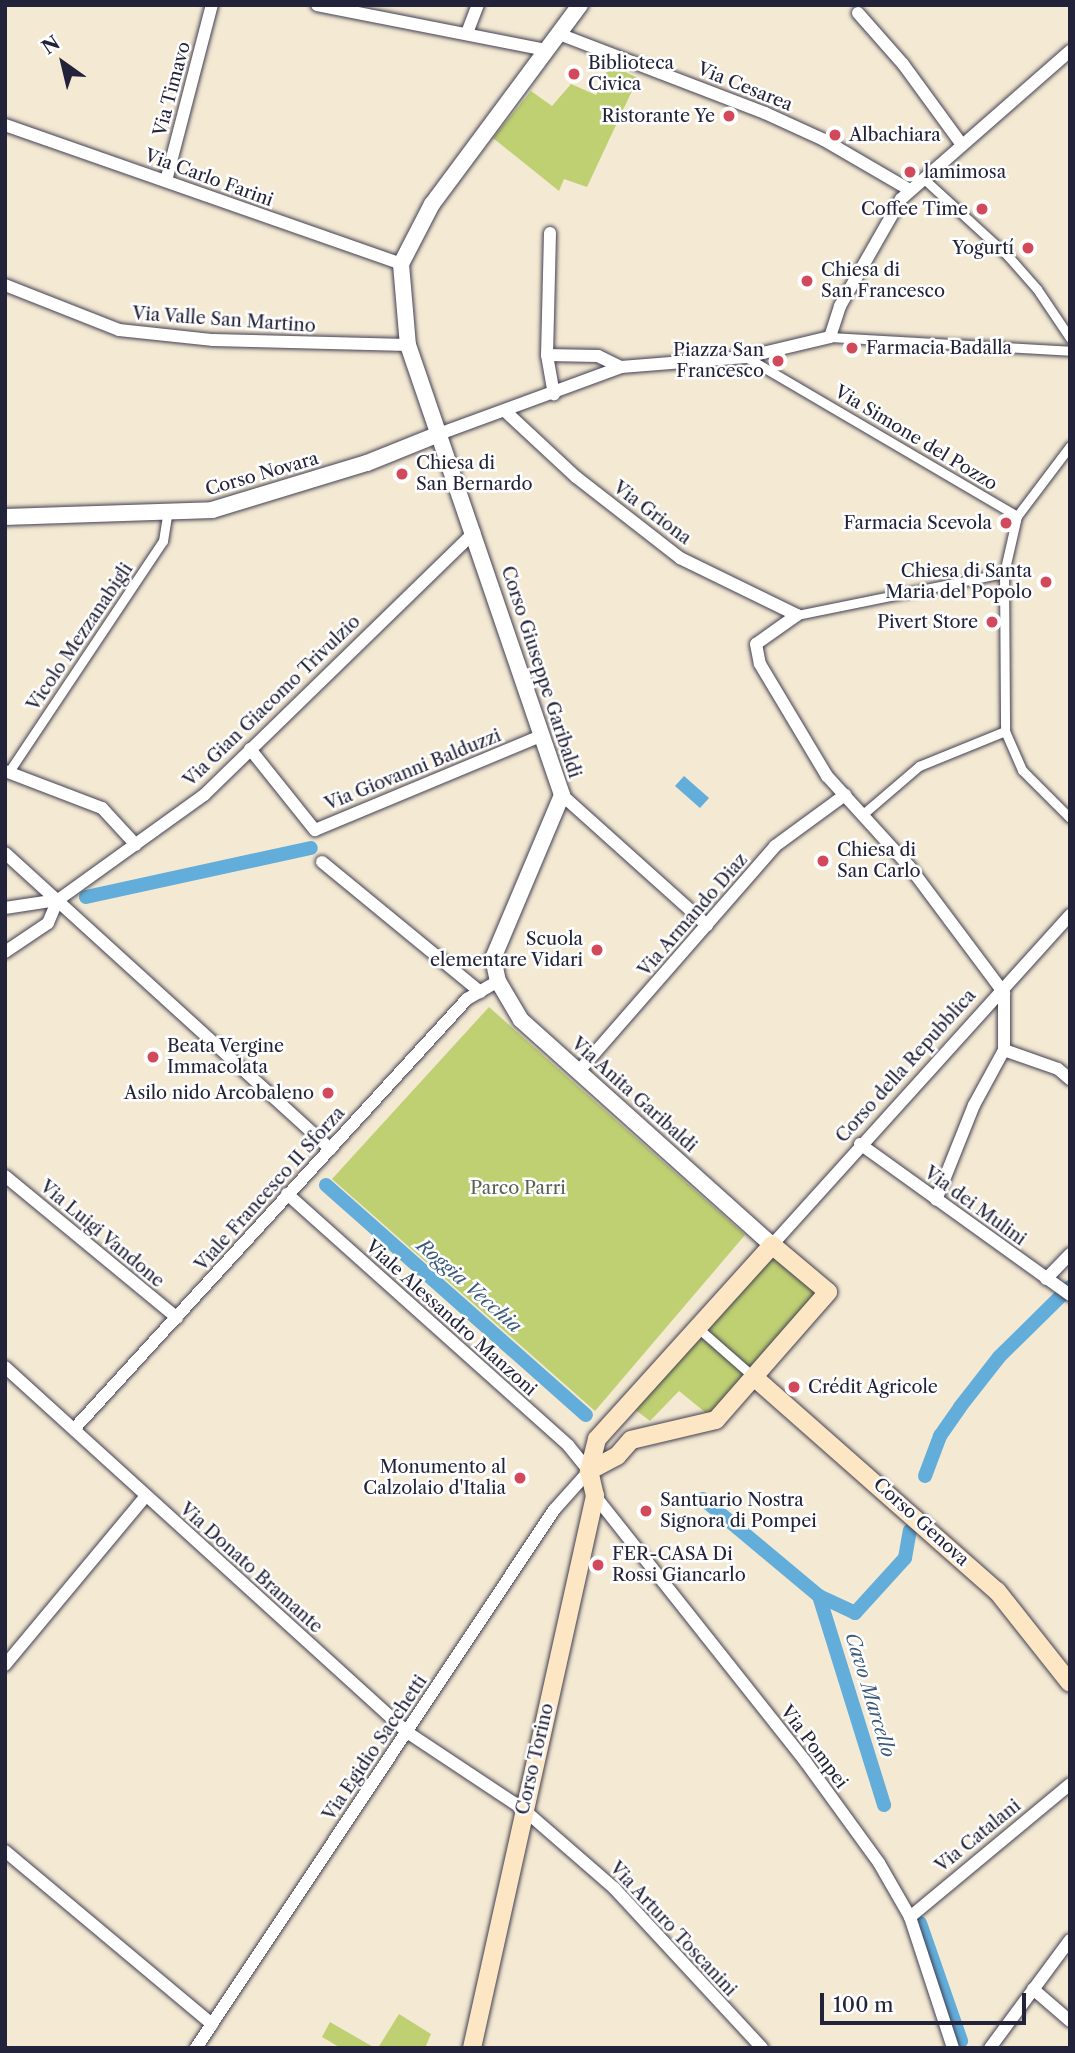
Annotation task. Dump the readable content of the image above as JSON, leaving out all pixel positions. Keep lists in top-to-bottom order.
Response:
{
  "streets": {
    "main road": ["Corso Genova", "Corso Torino"],
    "street": [
      "Via Cesarea",
      "Via Timavo",
      "Via Carlo Farini",
      "Via Valle San Martino",
      "Via Simone del Pozzo",
      "Corso Novara",
      "Via Griona",
      "Vicolo Mezzanabigli",
      "Corso Giuseppe Garibaldi",
      "Via Gian Giacomo Trivulzio",
      "Via Giovanni Balduzzi",
      "Via Armando Diaz",
      "Corso della Repubblica",
      "Via Anita Garibaldi",
      "Viale Francesco II Sforza",
      "Via dei Mulini",
      "Via Luigi Vandone",
      "Viale Alessandro Manzoni",
      "Via Donato Bramante",
      "Via Pompei",
      "Via Egidio Sacchetti",
      "Via Catalani",
      "Via Arturo Toscanini"
    ]
  },
  "crossings": [
    ["Via Timavo", "Via Carlo Farini"],
    ["Via Carlo Farini", "Corso Giuseppe Garibaldi"],
    ["Via Valle San Martino", "Corso Giuseppe Garibaldi"],
    ["Corso Novara", "Vicolo Mezzanabigli"],
    ["Corso Novara", "Corso Giuseppe Garibaldi"],
    ["Corso Giuseppe Garibaldi", "Via Gian Giacomo Trivulzio"],
    ["Corso Giuseppe Garibaldi", "Via Giovanni Balduzzi"],
    ["Corso Giuseppe Garibaldi", "Via Anita Garibaldi"],
    ["Via Gian Giacomo Trivulzio", "Via Giovanni Balduzzi"],
    ["Via Armando Diaz", "Via Anita Garibaldi"],
    ["Corso della Repubblica", "Via Anita Garibaldi"],
    ["Corso della Repubblica", "Via dei Mulini"],
    ["Via Anita Garibaldi", "Viale Francesco II Sforza"],
    ["Viale Francesco II Sforza", "Via Luigi Vandone"],
    ["Viale Francesco II Sforza", "Viale Alessandro Manzoni"],
    ["Viale Francesco II Sforza", "Via Donato Bramante"],
    ["Viale Alessandro Manzoni", "Via Egidio Sacchetti"],
    ["Viale Alessandro Manzoni", "Corso Torino"],
    ["Via Donato Bramante", "Via Egidio Sacchetti"],
    ["Via Donato Bramante", "Corso Torino"],
    ["Via Donato Bramante", "Via Arturo Toscanini"],
    ["Via Pompei", "Corso Torino"],
    ["Via Pompei", "Via Catalani"],
    ["Via Egidio Sacchetti", "Corso Torino"],
    ["Corso Torino", "Via Arturo Toscanini"]
  ],
  "water": ["Roggia Vecchia", "Cavo Marcello"],
  "parks": ["Parco Parri"],
  "places": [
    "Biblioteca Civica",
    "Ristorante Ye",
    "Albachiara",
    "lamimosa",
    "Coffee Time",
    "Yogurtí",
    "Chiesa di San Francesco",
    "Farmacia Badalla",
    "Piazza San Francesco",
    "Chiesa di San Bernardo",
    "Farmacia Scevola",
    "Chiesa di Santa Maria del Popolo",
    "Pivert Store",
    "Chiesa di San Carlo",
    "Scuola elementare Vidari",
    "Beata Vergine Immacolata",
    "Asilo nido Arcobaleno",
    "Crédit Agricole",
    "Monumento al Calzolaio d'Italia",
    "Santuario Nostra Signora di Pompei",
    "FER-CASA Di Rossi Giancarlo"
  ],
  "scale_bar": "100 m",
  "north": "top left"
}
